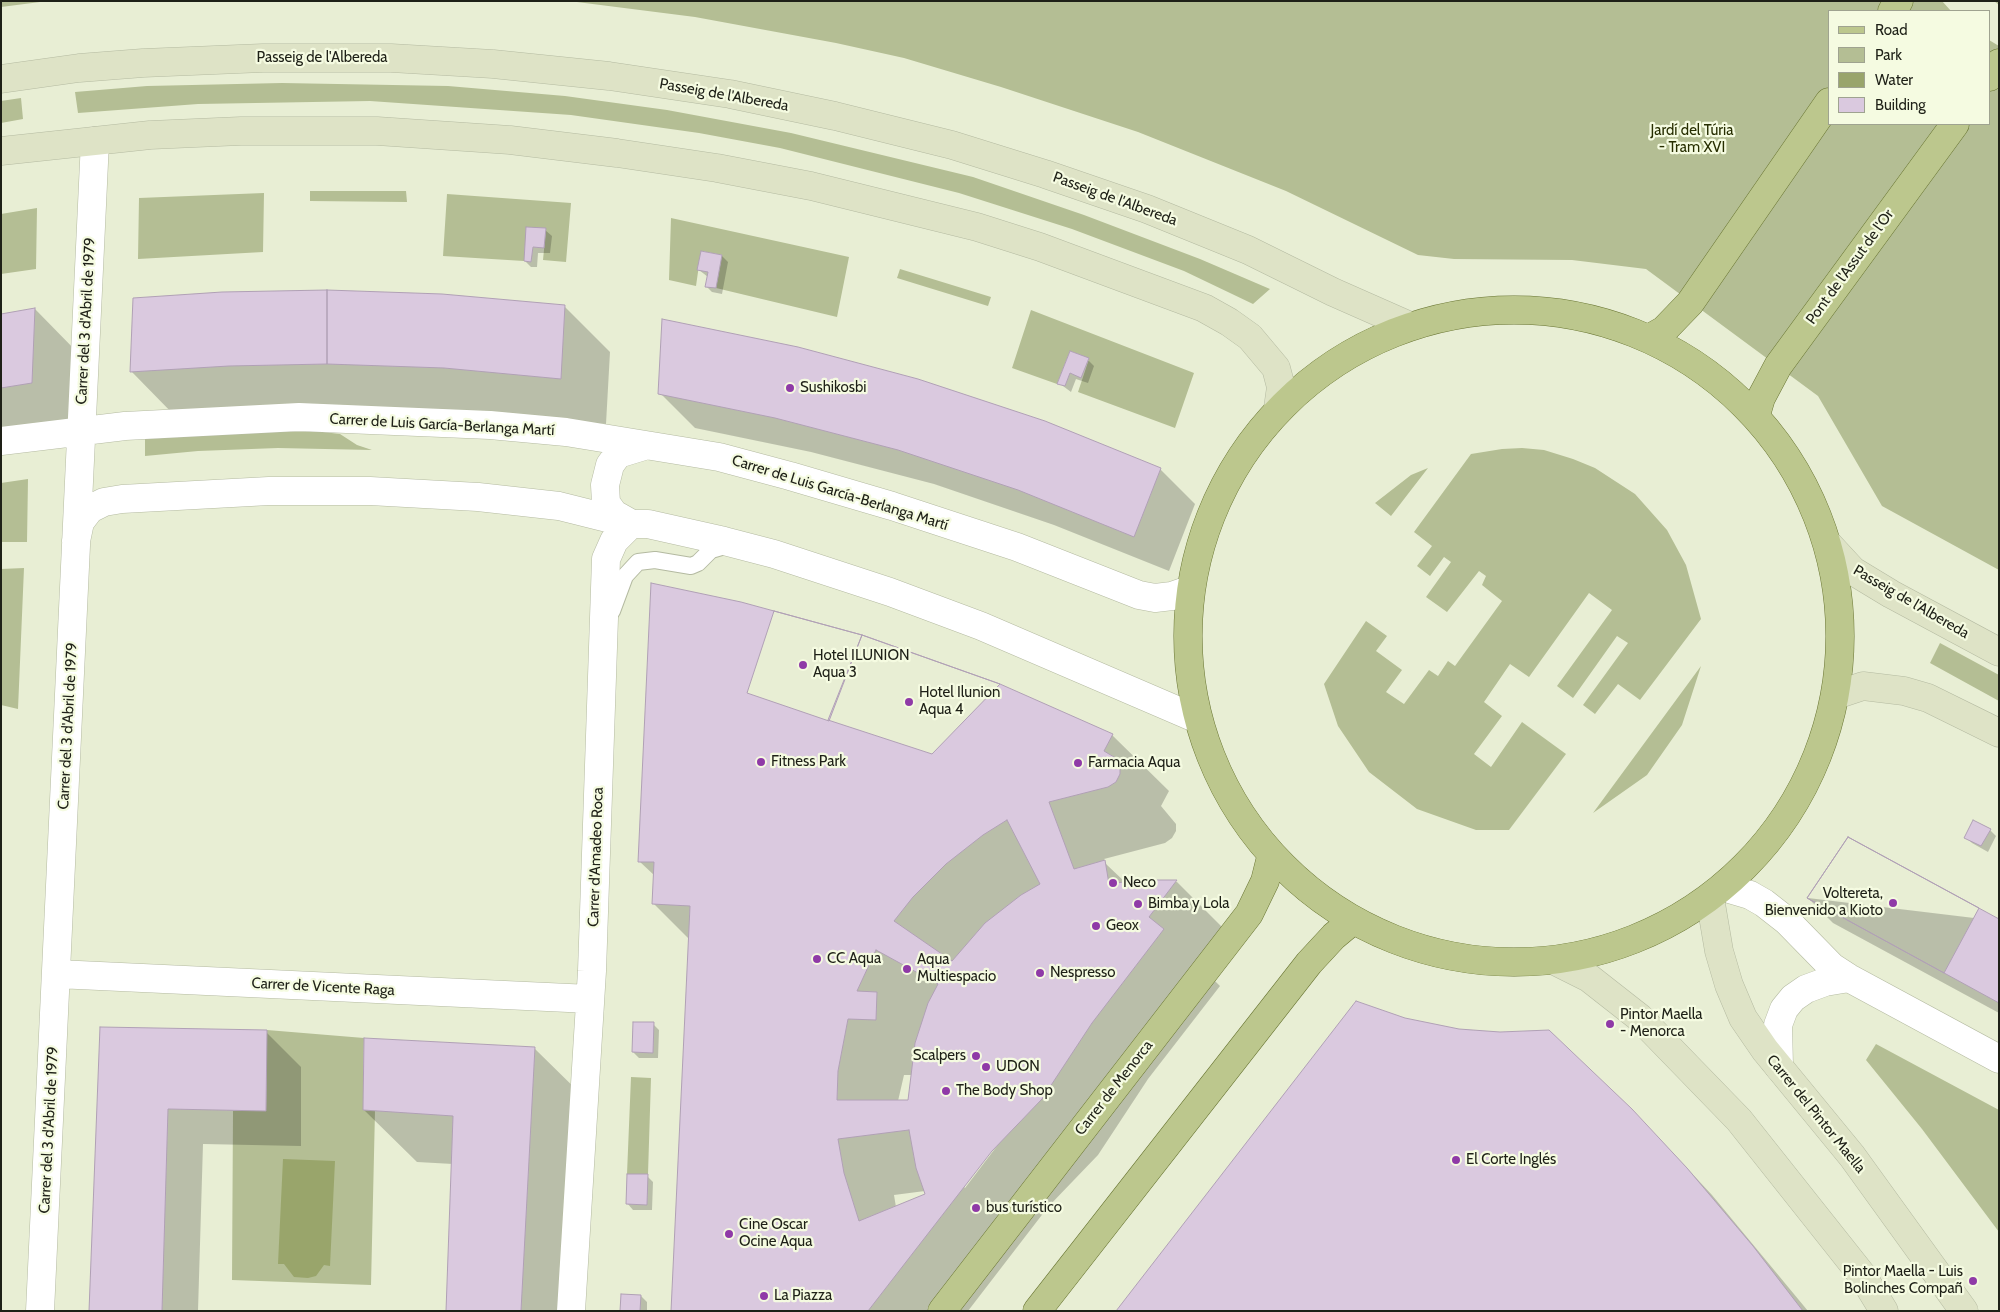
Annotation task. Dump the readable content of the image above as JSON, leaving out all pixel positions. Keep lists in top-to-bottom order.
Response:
{
  "streets": {
    "main road": ["Pont de l'Assut de l'Or", "Carrer de Menorca"],
    "street": [
      "Passeig de l'Albereda",
      "Carrer del 3 d'Abril de 1979",
      "Carrer de Luis García-Berlanga Martí",
      "Carrer d'Amadeo Roca",
      "Carrer de Vicente Raga",
      "Carrer del Pintor Maella"
    ]
  },
  "crossings": [
    ["Carrer del 3 d'Abril de 1979", "Carrer de Luis García-Berlanga Martí"],
    ["Carrer del 3 d'Abril de 1979", "Carrer de Vicente Raga"],
    ["Carrer d'Amadeo Roca", "Carrer de Vicente Raga"]
  ],
  "parks": ["Jardí del Túria - Tram XVI"],
  "places": [
    "Sushikosbi",
    "Hotel ILUNION Aqua 3",
    "Hotel Ilunion Aqua 4",
    "Fitness Park",
    "Farmacia Aqua",
    "Neco",
    "Voltereta, Bienvenido a Kioto",
    "Bimba y Lola",
    "Geox",
    "CC Aqua",
    "Aqua Multiespacio",
    "Nespresso",
    "Pintor Maella - Menorca",
    "Scalpers",
    "UDON",
    "The Body Shop",
    "El Corte Inglés",
    "bus turístico",
    "Cine Oscar Ocine Aqua",
    "Pintor Maella - Luis Bolinches Compañ",
    "La Piazza"
  ],
  "legend": [
    "Road",
    "Park",
    "Water",
    "Building"
  ]
}
